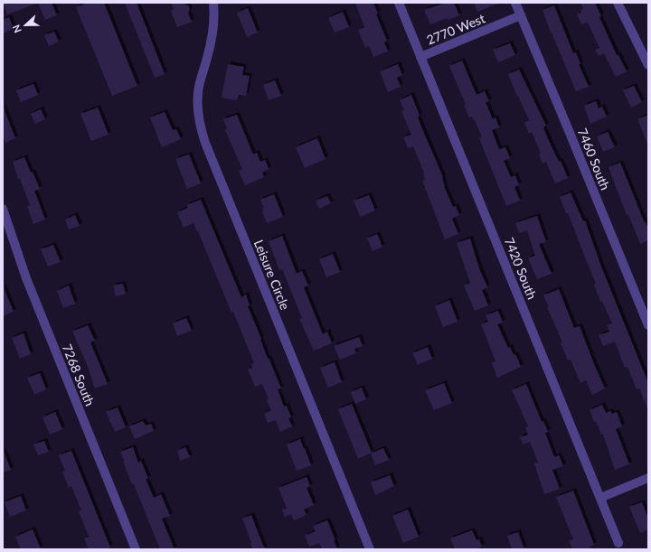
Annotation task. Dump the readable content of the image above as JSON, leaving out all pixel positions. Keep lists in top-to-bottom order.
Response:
{
  "streets": {
    "street": [
      "2770 West",
      "7460 South",
      "7420 South",
      "Leisure Circle",
      "7268 South"
    ]
  },
  "crossings": [
    ["2770 West", "7460 South"],
    ["2770 West", "7420 South"]
  ],
  "north": "left"
}
